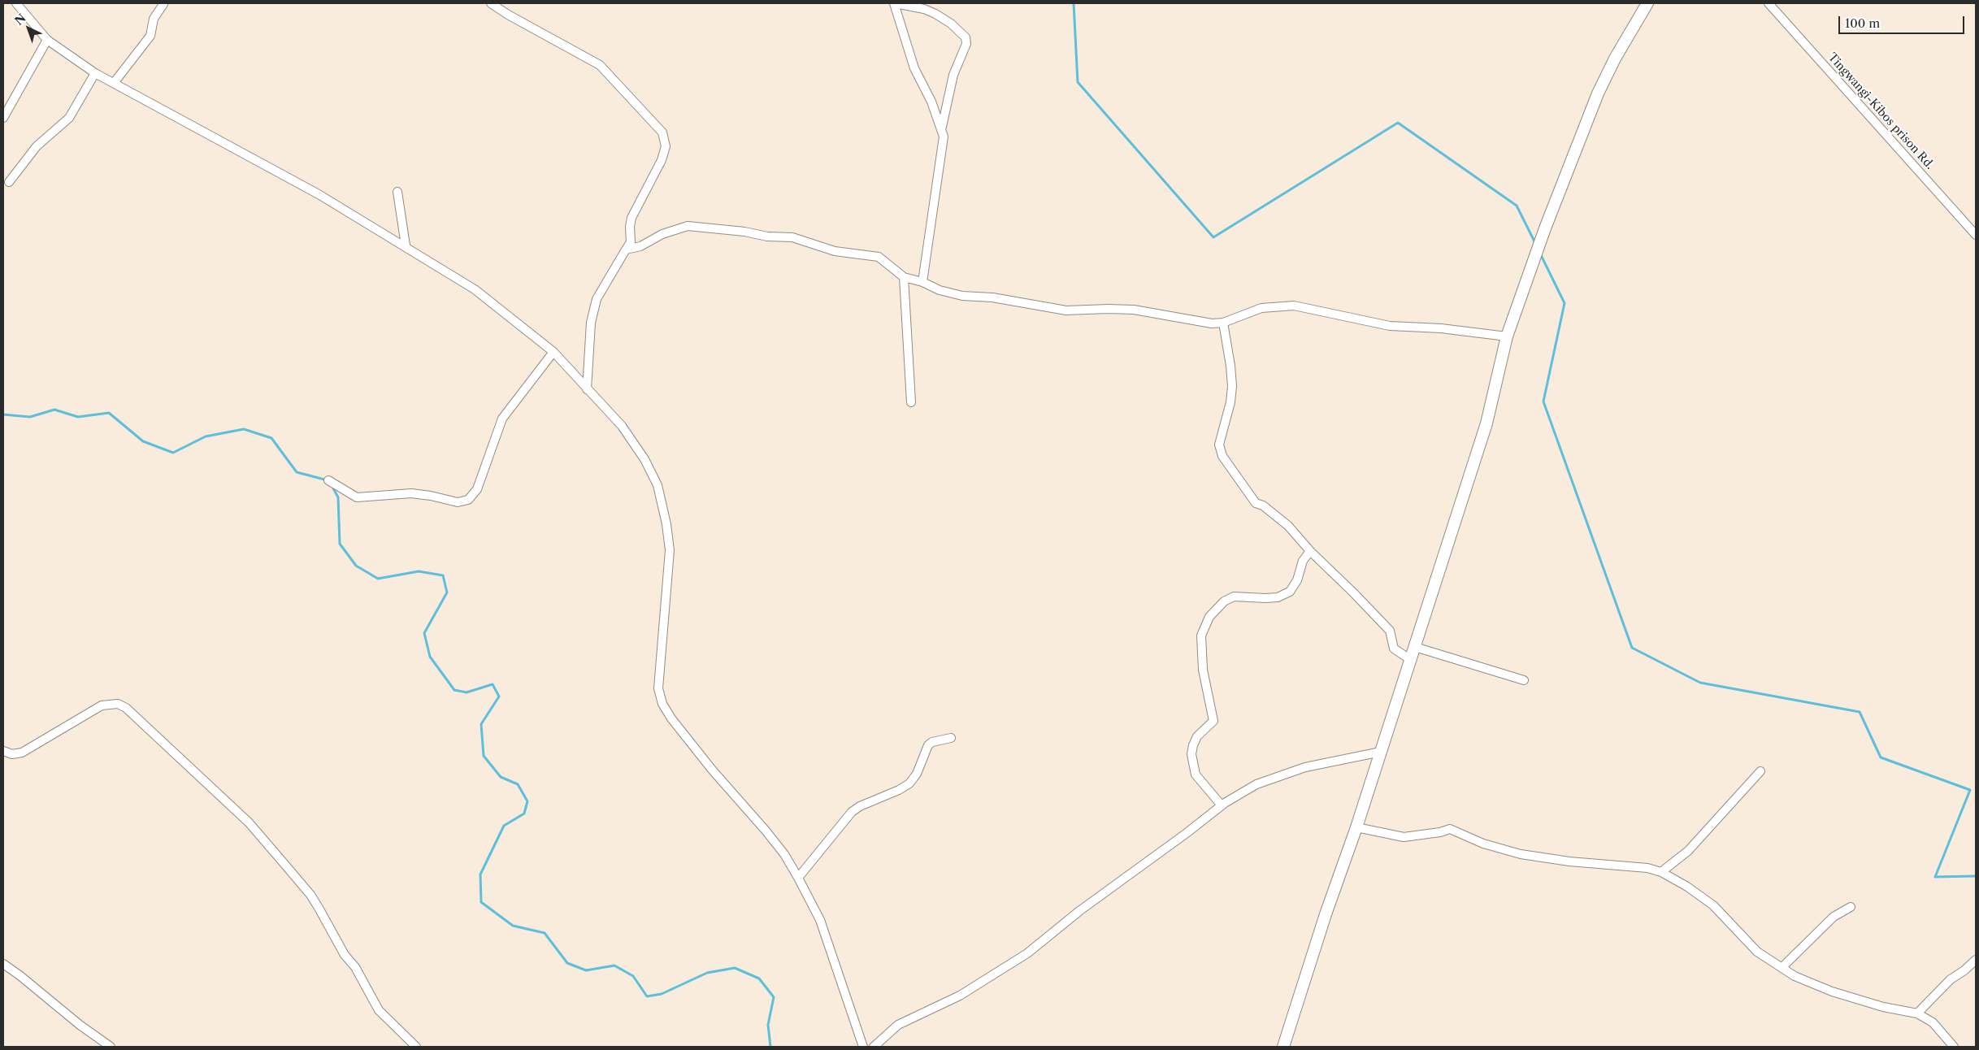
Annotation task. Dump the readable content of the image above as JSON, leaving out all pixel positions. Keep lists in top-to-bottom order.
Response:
{
  "streets": {
    "street": ["Tingwangi-Kibos prison Rd."]
  },
  "scale_bar": "100 m",
  "north": "top left"
}
